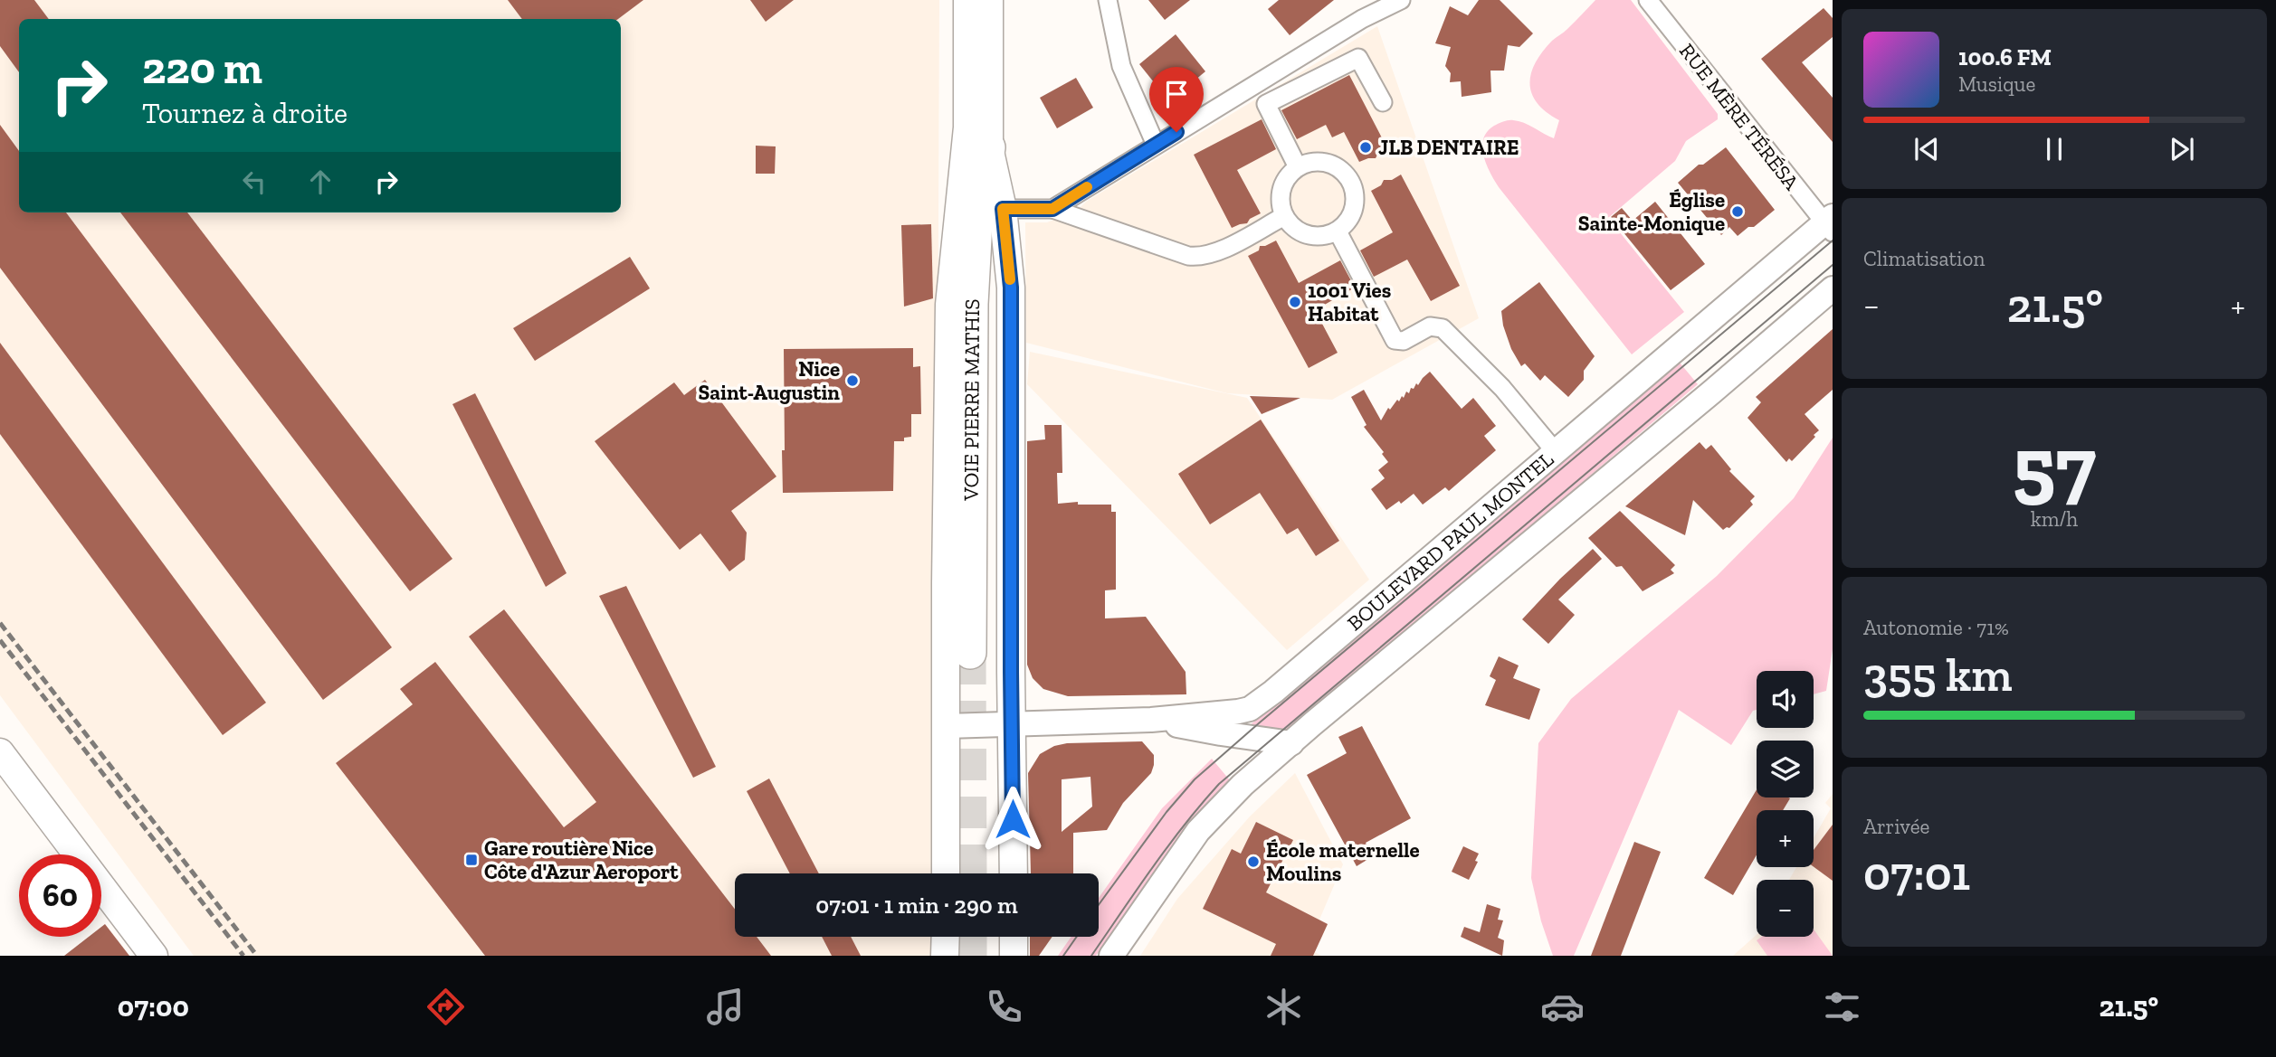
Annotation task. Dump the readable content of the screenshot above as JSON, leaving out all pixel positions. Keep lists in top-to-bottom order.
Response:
{
  "streets": {
    "highway": ["VOIE PIERRE MATHIS"],
    "main road": ["BOULEVARD PAUL MONTEL"],
    "street": ["RUE MÈRE TÉRÉSA"]
  },
  "crossings": [
    ["RUE MÈRE TÉRÉSA", "BOULEVARD PAUL MONTEL"]
  ],
  "places": {
    "other": [
      "JLB DENTAIRE",
      "Église Sainte-Monique",
      "1001 Vies Habitat",
      "Nice Saint-Augustin",
      "École maternelle Moulins"
    ],
    "transit": ["Gare routière Nice Côte d'Azur Aeroport"]
  },
  "page": {
    "turn": ["220 m", "Tournez à droite"],
    "song": ["100.6 FM", "Musique"],
    "tile": [
      "Climatisation",
      ["57", "km/h"],
      ["Autonomie · 71%", "355 km"],
      ["Arrivée", "07:01"]
    ],
    "heat": ["−", "21.5°", "+"],
    "map_buttons": ["+", "−"],
    "limit": "60",
    "trip": "07:01 · 1 min · 290 m",
    "tabs": ["07:00", "21.5°"]
  }
}
